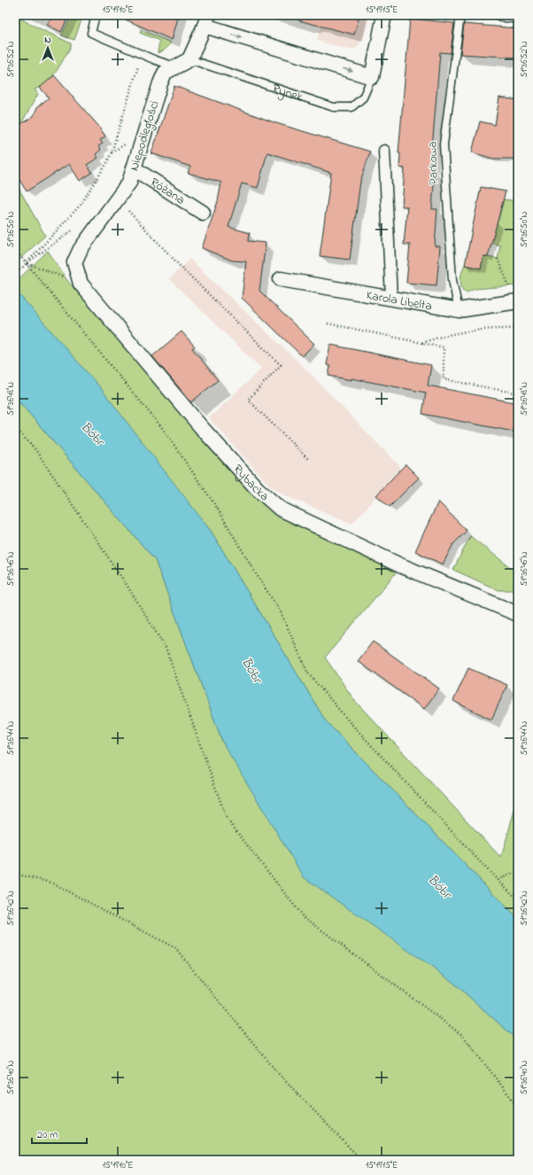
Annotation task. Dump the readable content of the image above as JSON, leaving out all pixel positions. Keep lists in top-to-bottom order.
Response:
{
  "streets": {
    "street": [
      "Rynek",
      "Niepodległości",
      "Różana",
      "Karola Libelta",
      "Rybacka"
    ],
    "lane": ["Parkowa"]
  },
  "crossings": [
    ["Rynek", "Niepodległości"],
    ["Niepodległości", "Różana"],
    ["Niepodległości", "Rybacka"],
    ["Parkowa", "Karola Libelta"]
  ],
  "water": ["Bóbr"],
  "scale_bar": "20 m",
  "north": "top",
  "coordinates": [
    "15°19'10\"E",
    "15°19'15\"E",
    "51°36'52\"N",
    "51°36'50\"N",
    "51°36'48\"N",
    "51°36'46\"N",
    "51°36'44\"N",
    "51°36'42\"N",
    "51°36'40\"N"
  ]
}
